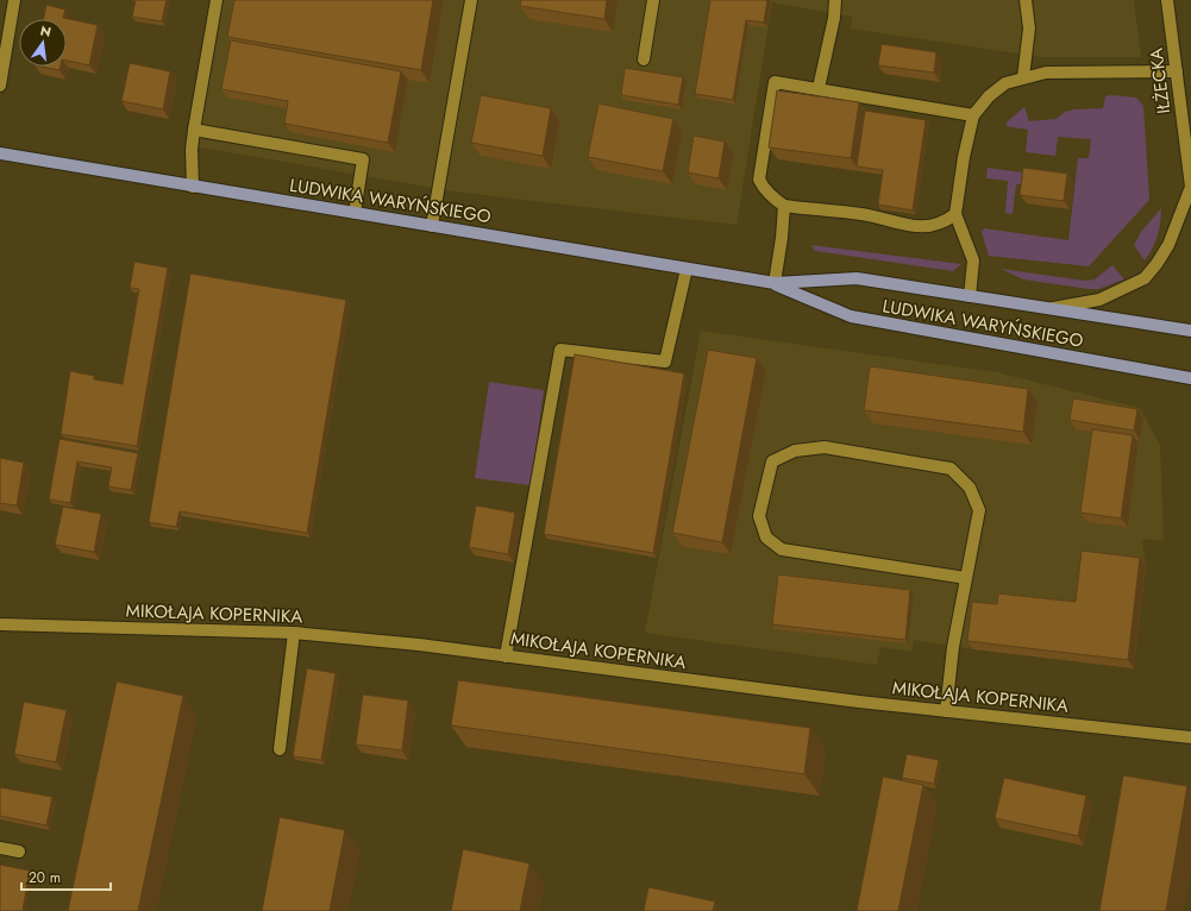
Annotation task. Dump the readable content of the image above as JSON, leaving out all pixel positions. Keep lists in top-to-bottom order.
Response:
{
  "streets": {
    "main road": ["LUDWIKA WARYŃSKIEGO"],
    "street": ["IŁŻECKA", "MIKOŁAJA KOPERNIKA"]
  },
  "crossings": [
    ["IŁŻECKA", "LUDWIKA WARYŃSKIEGO"]
  ],
  "scale_bar": "20 m",
  "north": "top"
}
